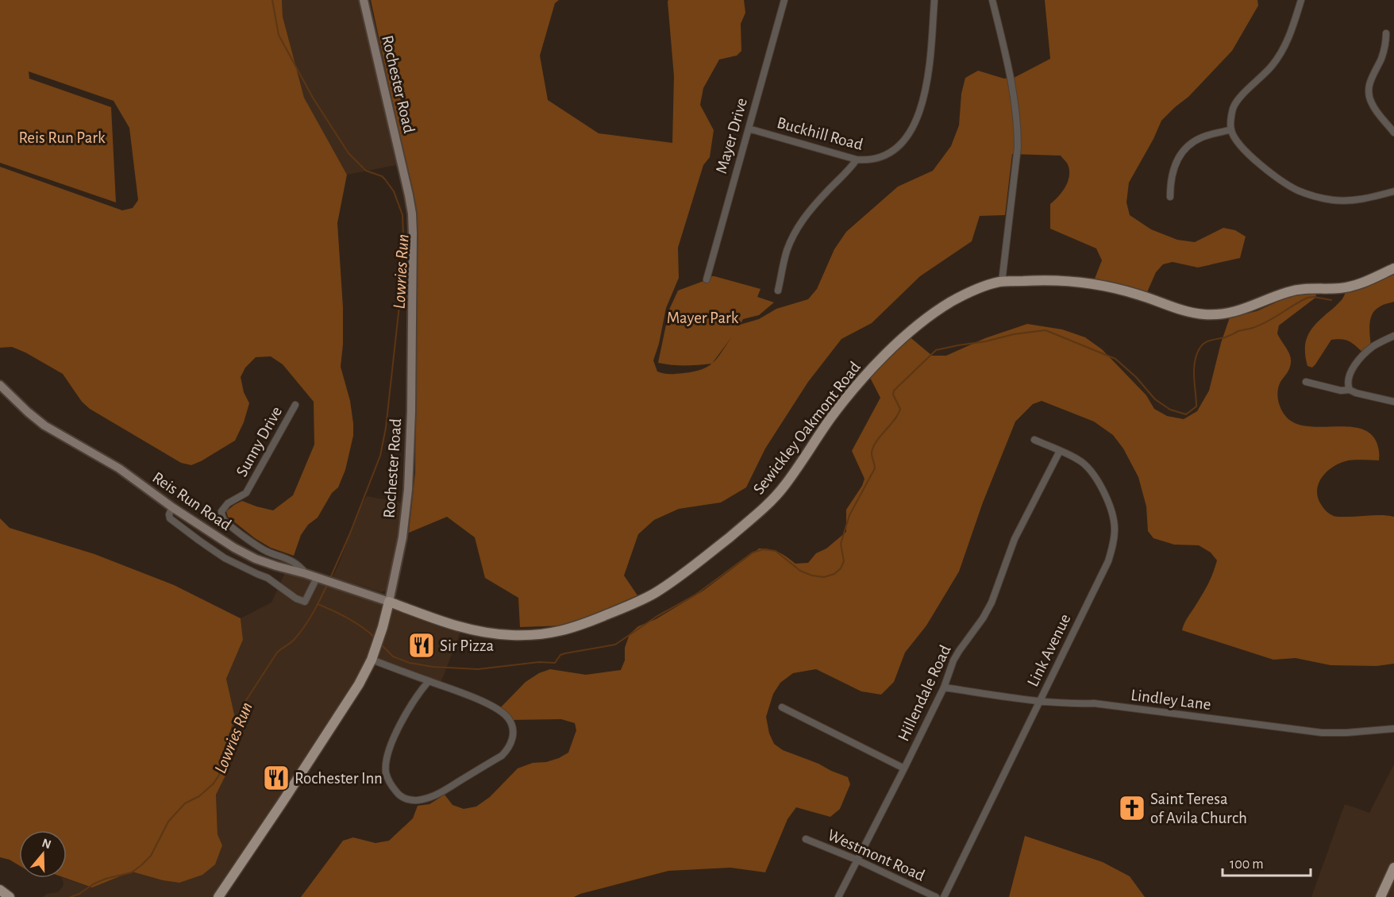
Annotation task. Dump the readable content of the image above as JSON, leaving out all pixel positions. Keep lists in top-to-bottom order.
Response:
{
  "streets": {
    "main road": ["Rochester Road", "Sewickley Oakmont Road"],
    "street": [
      "Buckhill Road",
      "Mayer Drive",
      "Sunny Drive",
      "Reis Run Road",
      "Link Avenue",
      "Hillendale Road",
      "Lindley Lane",
      "Westmont Road"
    ]
  },
  "crossings": [
    ["Rochester Road", "Sewickley Oakmont Road"],
    ["Rochester Road", "Reis Run Road"],
    ["Buckhill Road", "Mayer Drive"],
    ["Sewickley Oakmont Road", "Reis Run Road"],
    ["Sunny Drive", "Reis Run Road"],
    ["Link Avenue", "Hillendale Road"],
    ["Link Avenue", "Lindley Lane"],
    ["Hillendale Road", "Lindley Lane"],
    ["Hillendale Road", "Westmont Road"]
  ],
  "water": ["Lowries Run"],
  "parks": ["Reis Run Park", "Mayer Park"],
  "places": {
    "restaurant": ["Sir Pizza", "Rochester Inn"],
    "church": ["Saint Teresa of Avila Church"]
  },
  "scale_bar": "100 m",
  "north": "top"
}
